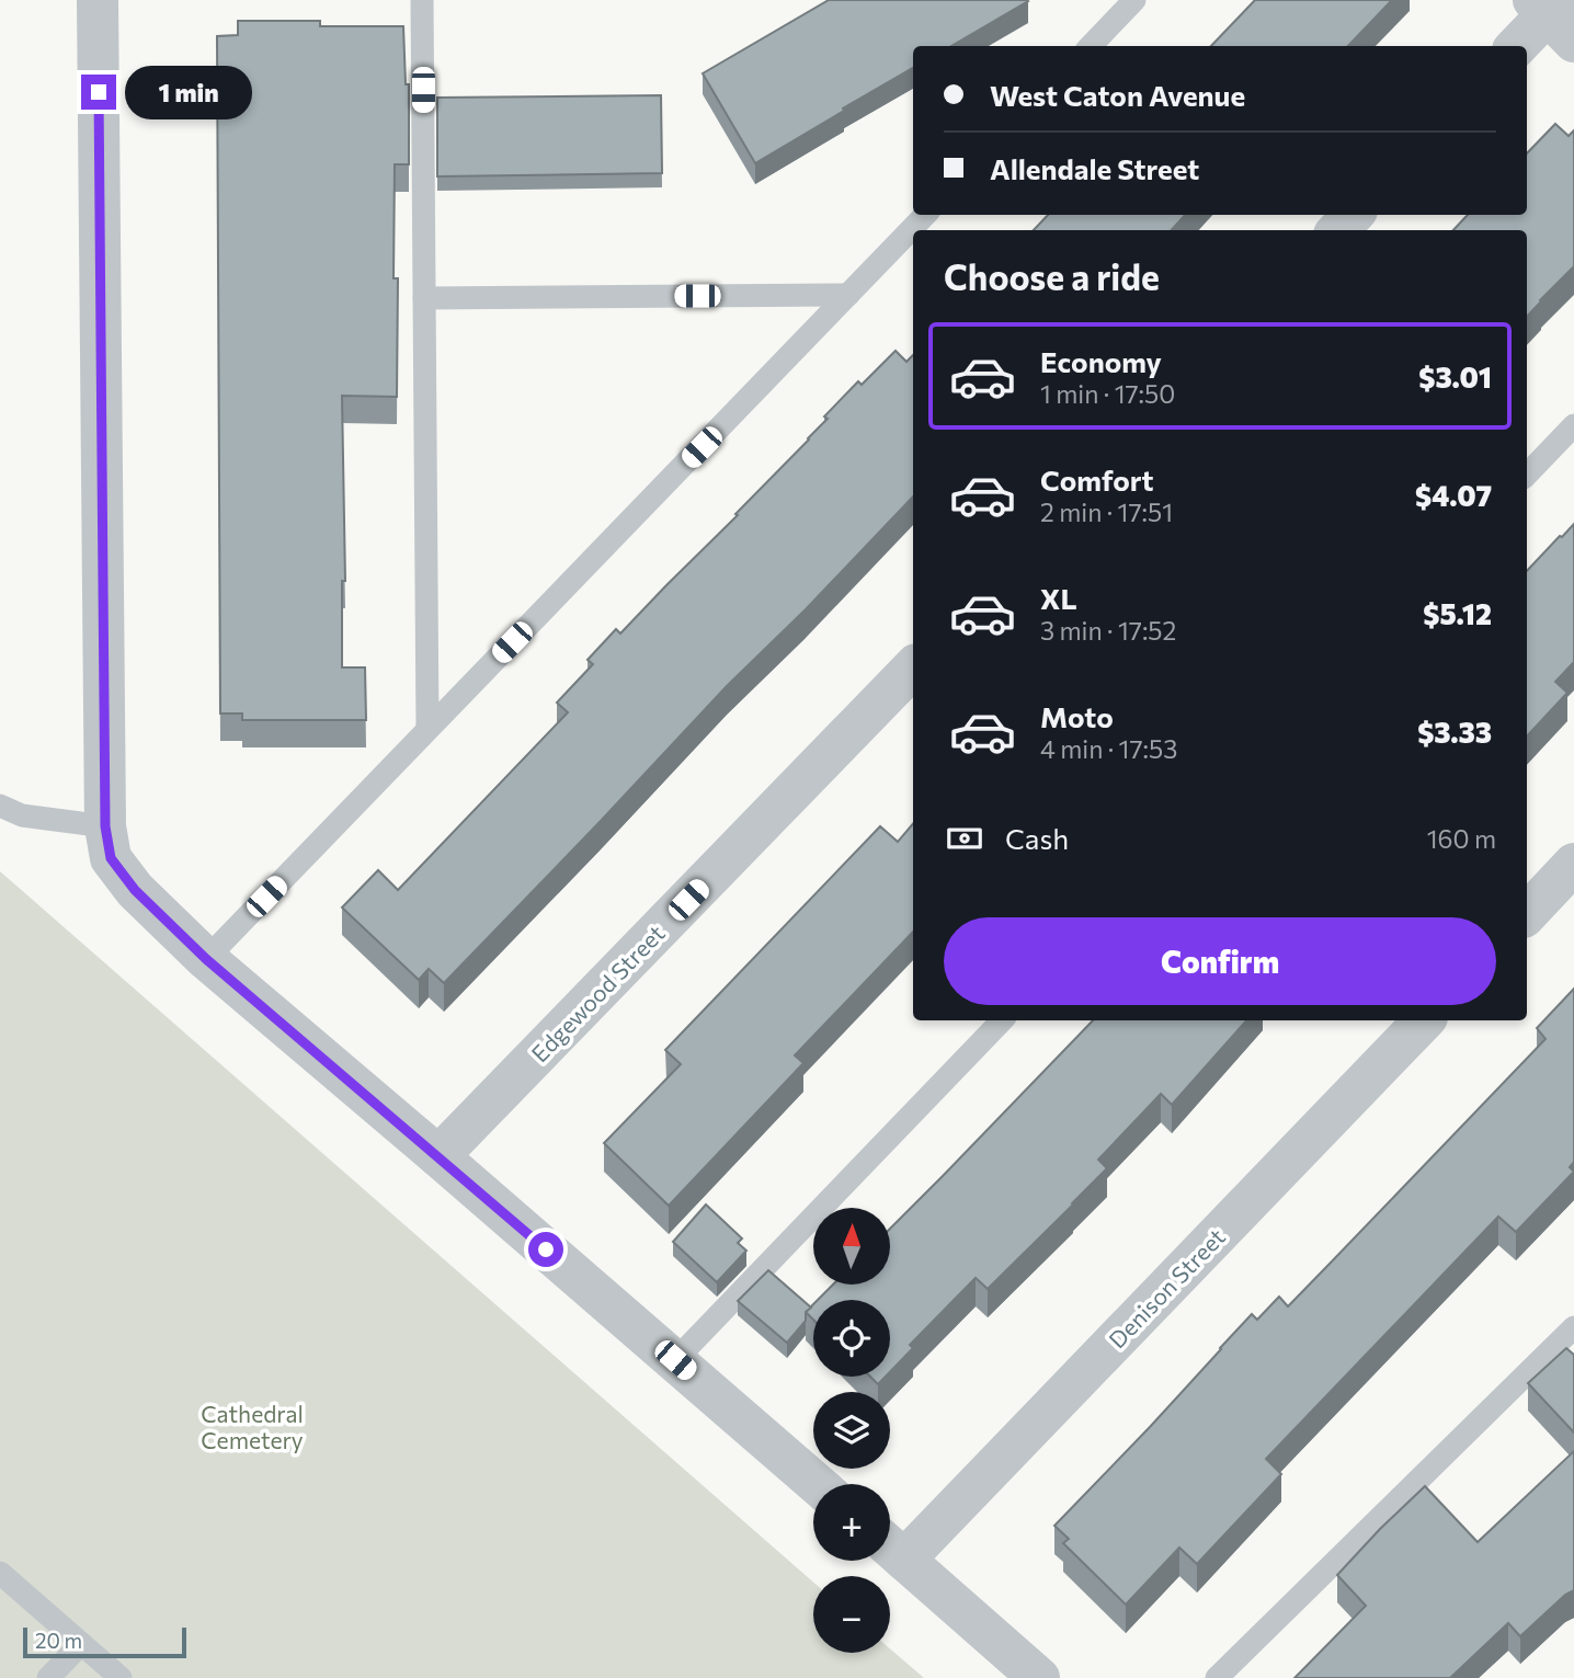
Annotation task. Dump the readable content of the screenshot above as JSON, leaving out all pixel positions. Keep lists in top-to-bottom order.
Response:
{
  "streets": {
    "street": ["Edgewood Street", "Denison Street"]
  },
  "parks": ["Cathedral Cemetery"],
  "scale_bar": "20 m",
  "north": "top",
  "page": {
    "banner": ["West Caton Avenue", "Allendale Street"],
    "bubble": "1 min",
    "heading": "Choose a ride",
    "list": [
      {
        "name": "Economy",
        "note": "1 min · 17:50",
        "value": "$3.01"
      },
      {
        "name": "Comfort",
        "note": "2 min · 17:51",
        "value": "$4.07"
      },
      {
        "name": "XL",
        "note": "3 min · 17:52",
        "value": "$5.12"
      },
      {
        "name": "Moto",
        "note": "4 min · 17:53",
        "value": "$3.33"
      }
    ],
    "pay": ["Cash", "160 m"],
    "buttons": "Confirm",
    "map_buttons": ["+", "−"],
    "scale": "20 m"
  }
}
